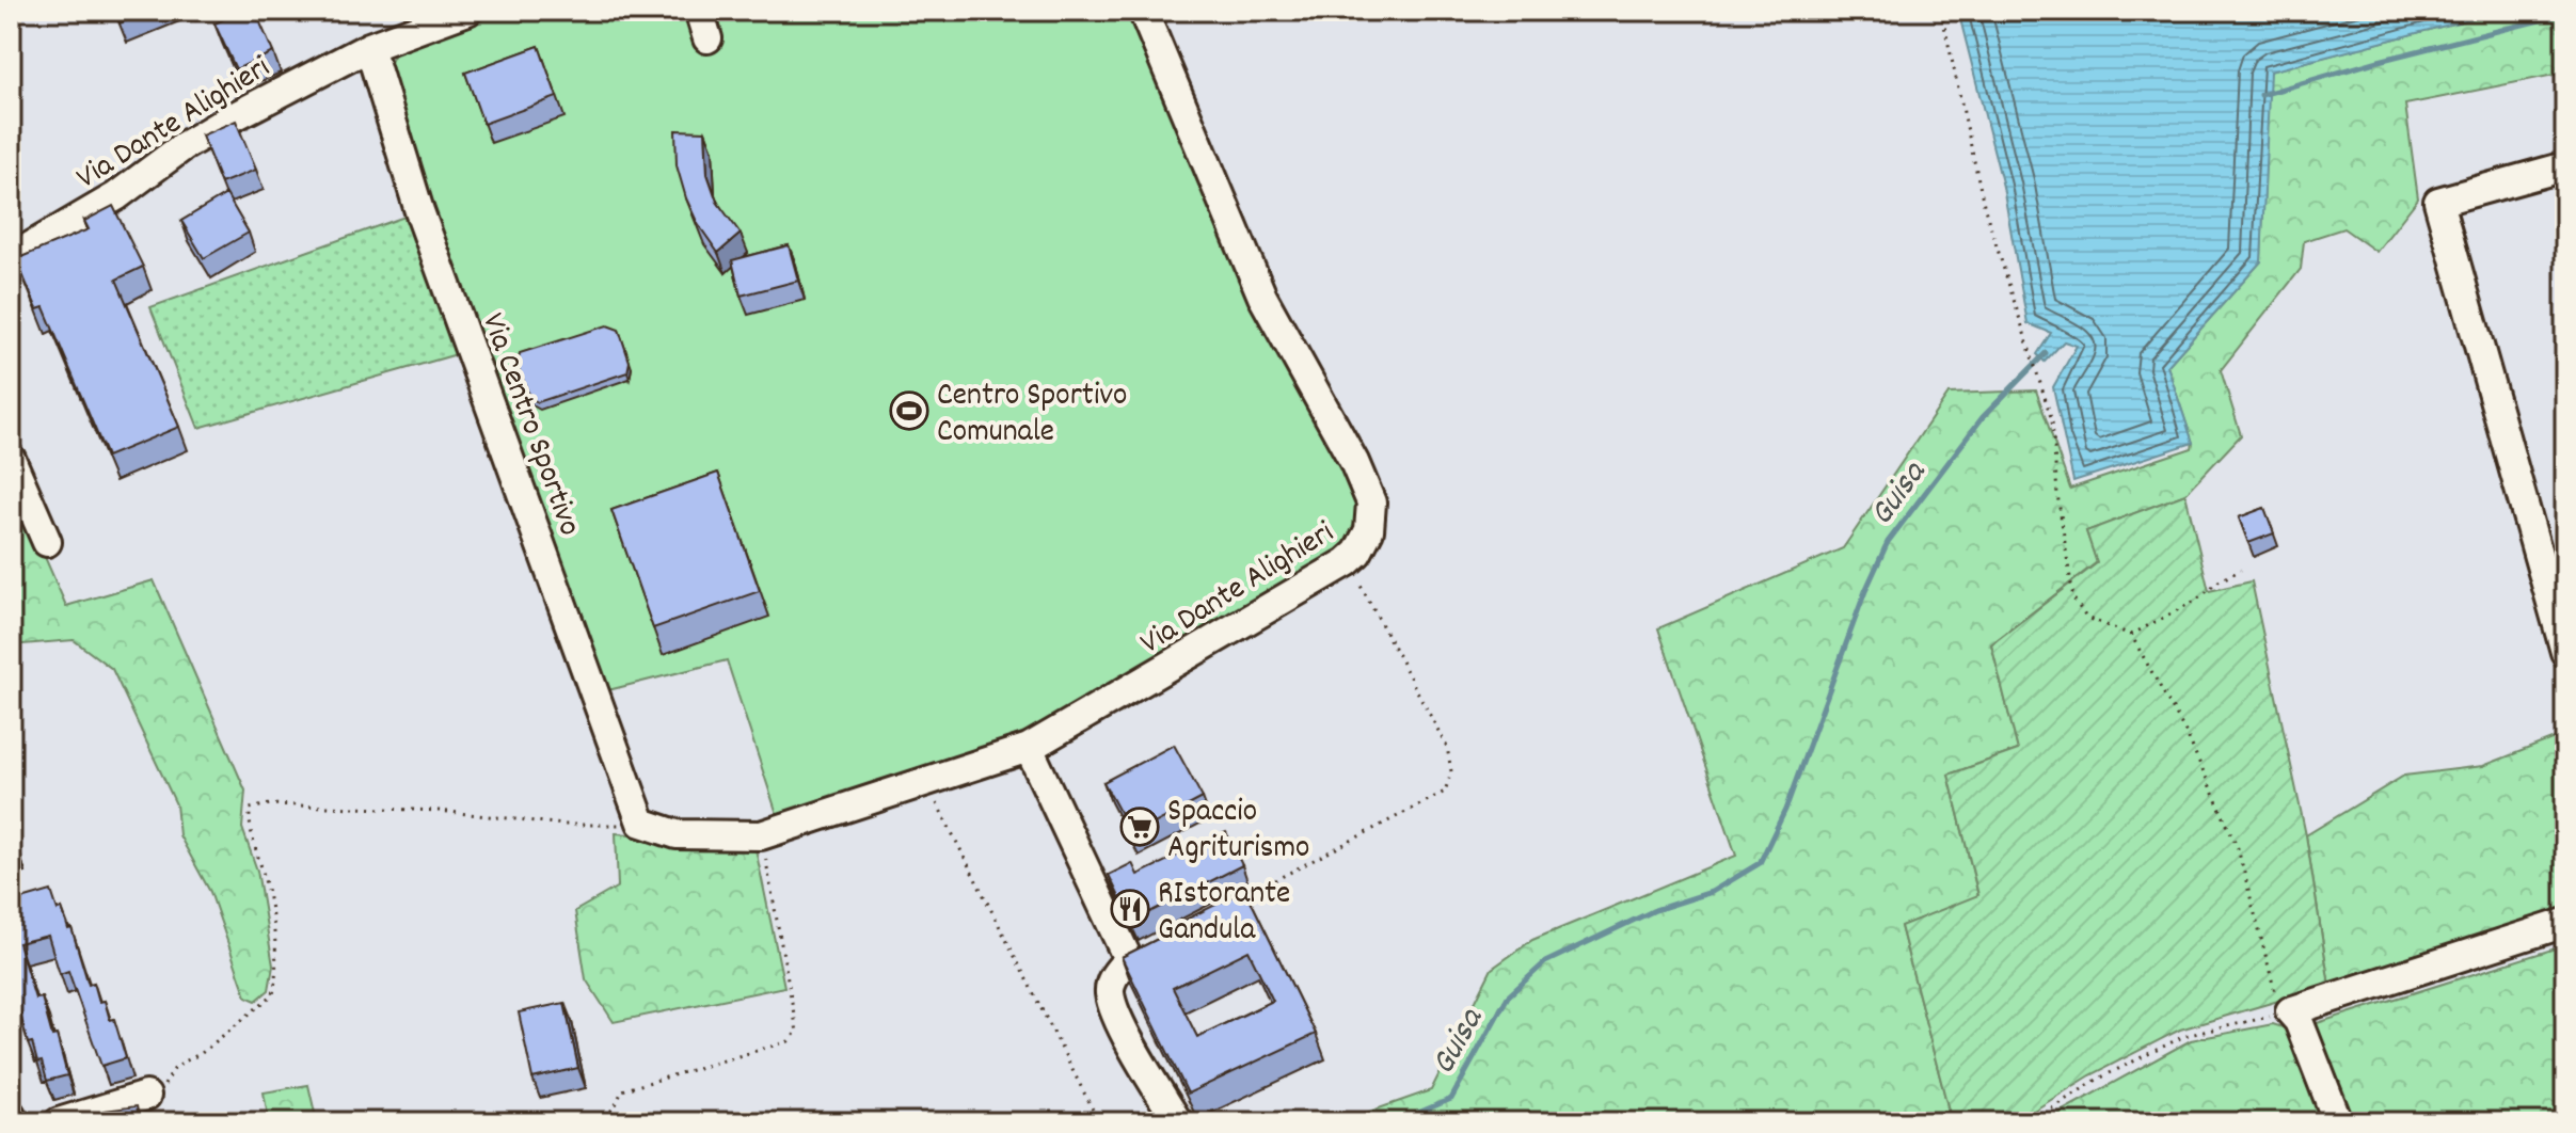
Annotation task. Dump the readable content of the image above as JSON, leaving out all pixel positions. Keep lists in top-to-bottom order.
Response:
{
  "streets": {
    "street": ["Via Dante Alighieri", "Via Centro Sportivo"]
  },
  "crossings": [
    ["Via Dante Alighieri", "Via Centro Sportivo"]
  ],
  "water": ["Guisa"],
  "places": {
    "sports": ["Centro Sportivo Comunale"],
    "supermarket": ["Spaccio Agriturismo"],
    "restaurant": ["RIstorante Gandula"]
  }
}
